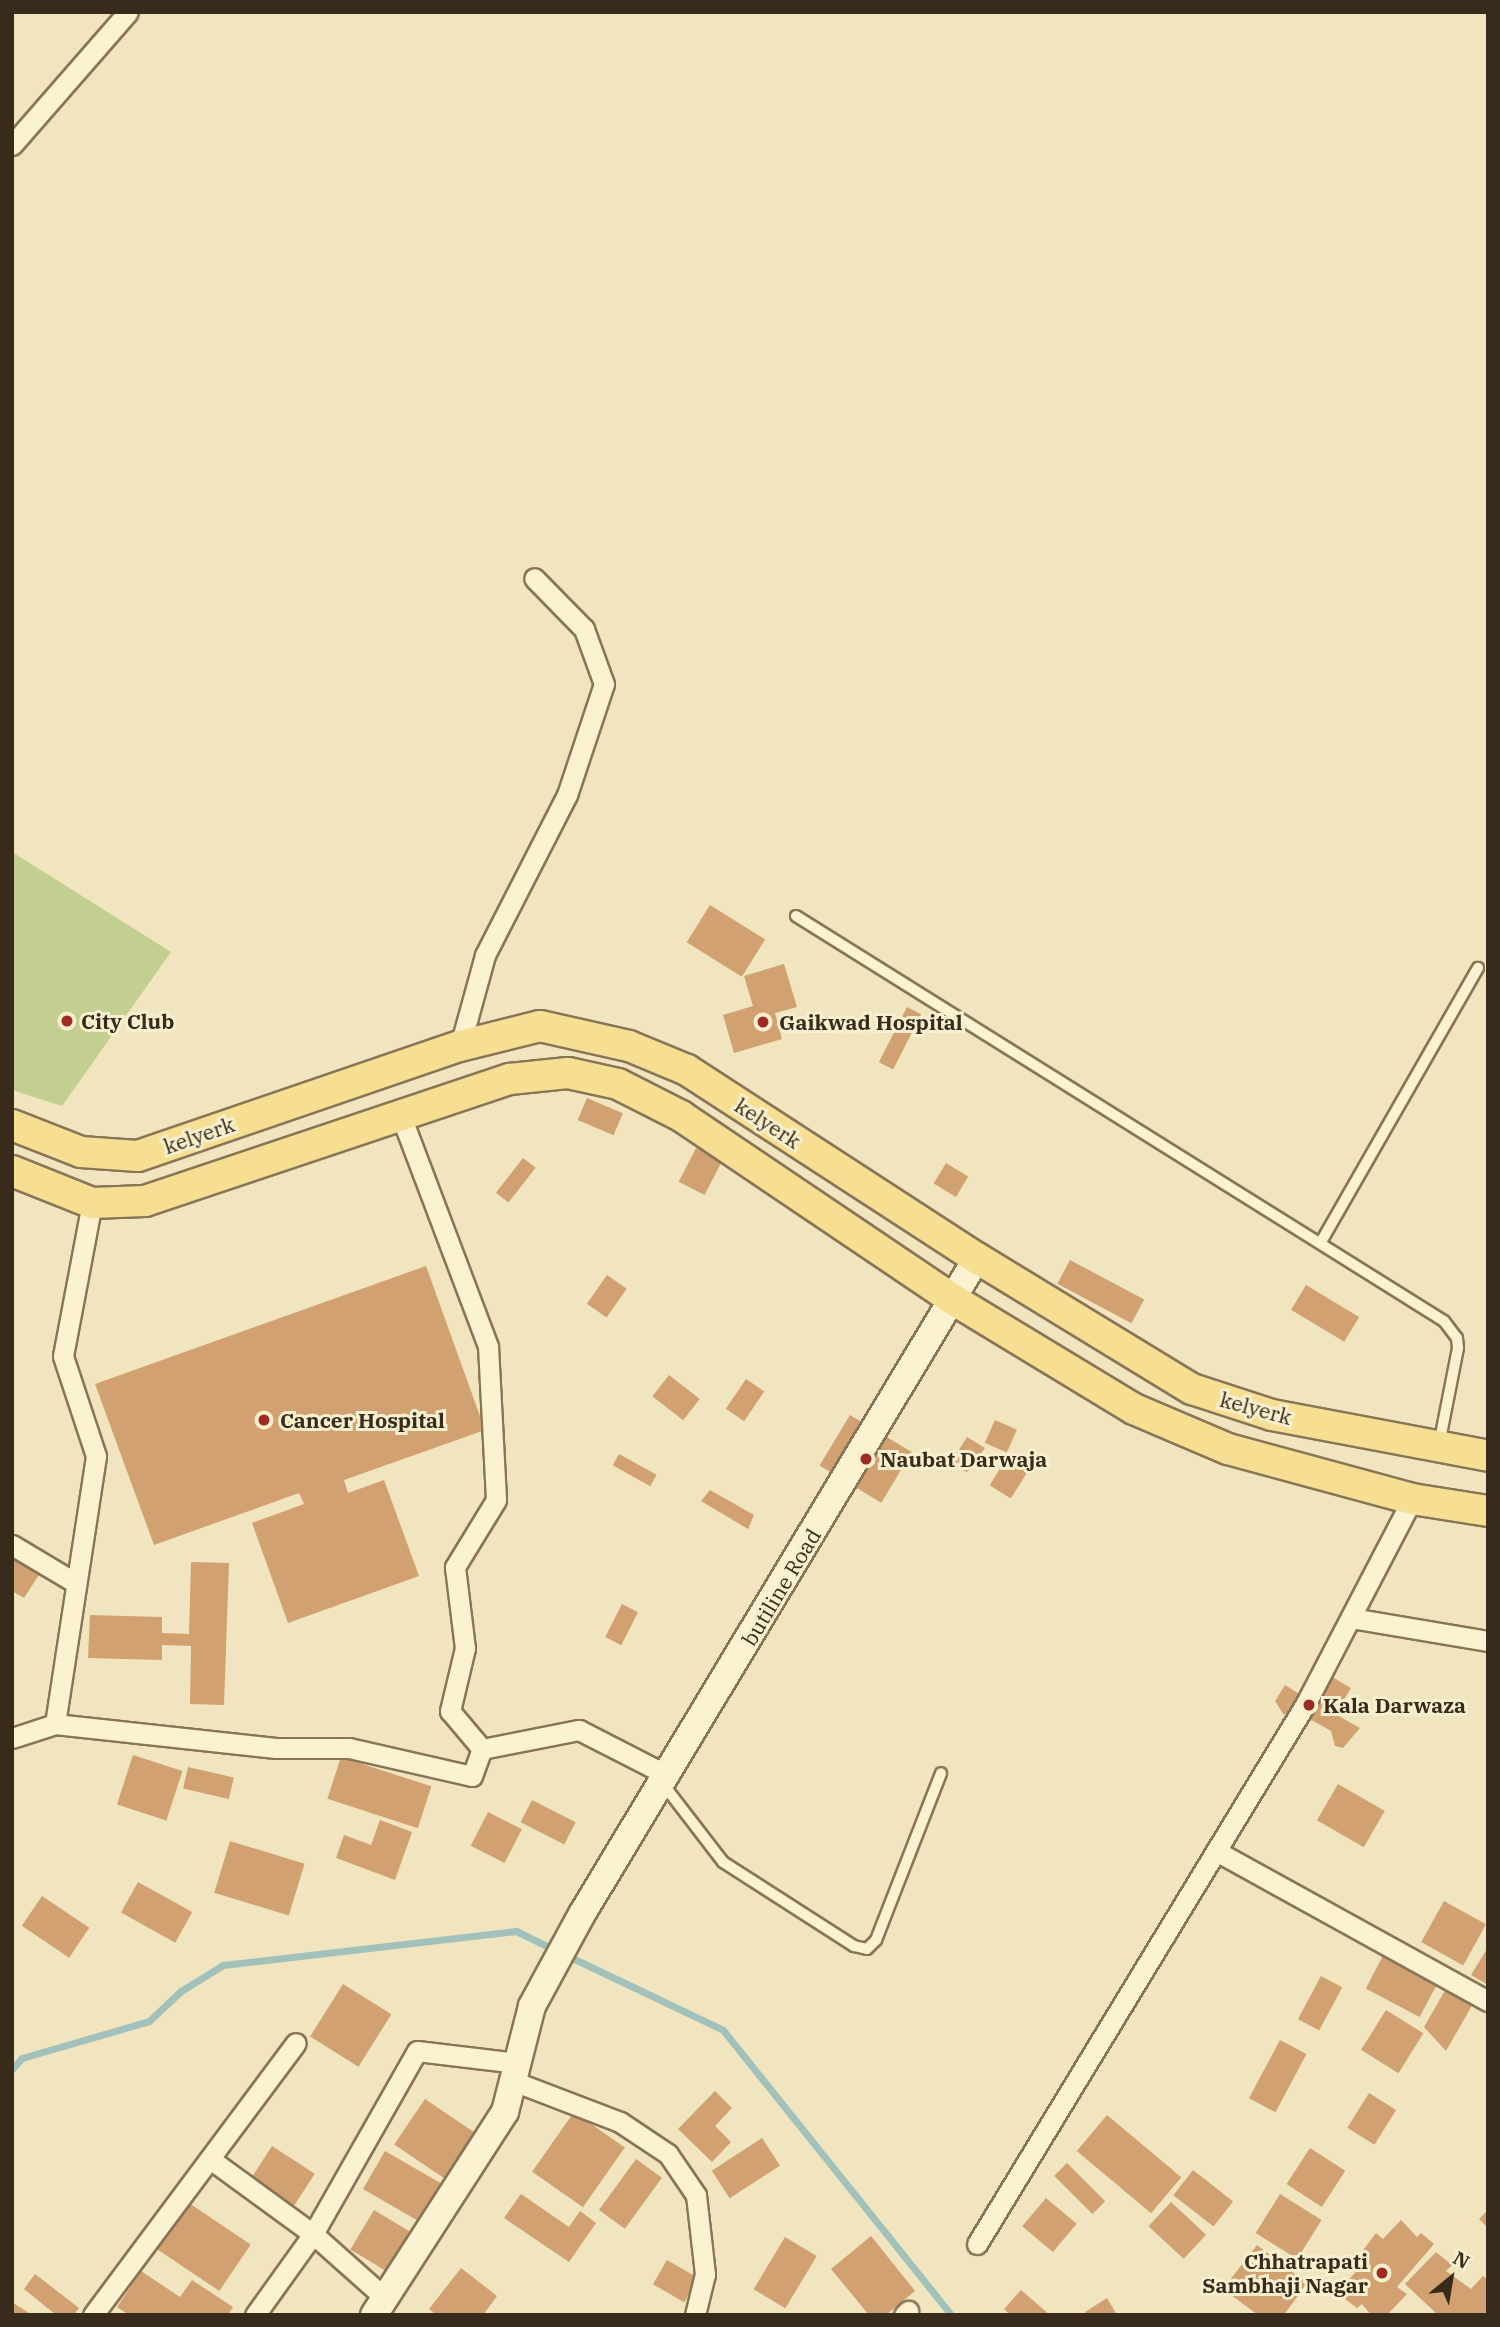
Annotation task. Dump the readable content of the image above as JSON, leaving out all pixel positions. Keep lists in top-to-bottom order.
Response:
{
  "streets": {
    "main road": ["kelyerk"],
    "street": ["butiline Road"]
  },
  "crossings": [
    ["kelyerk", "butiline Road"]
  ],
  "places": [
    "City Club",
    "Gaikwad Hospital",
    "Cancer Hospital",
    "Naubat Darwaja",
    "Kala Darwaza",
    "Chhatrapati Sambhaji Nagar"
  ],
  "north": "top right"
}
